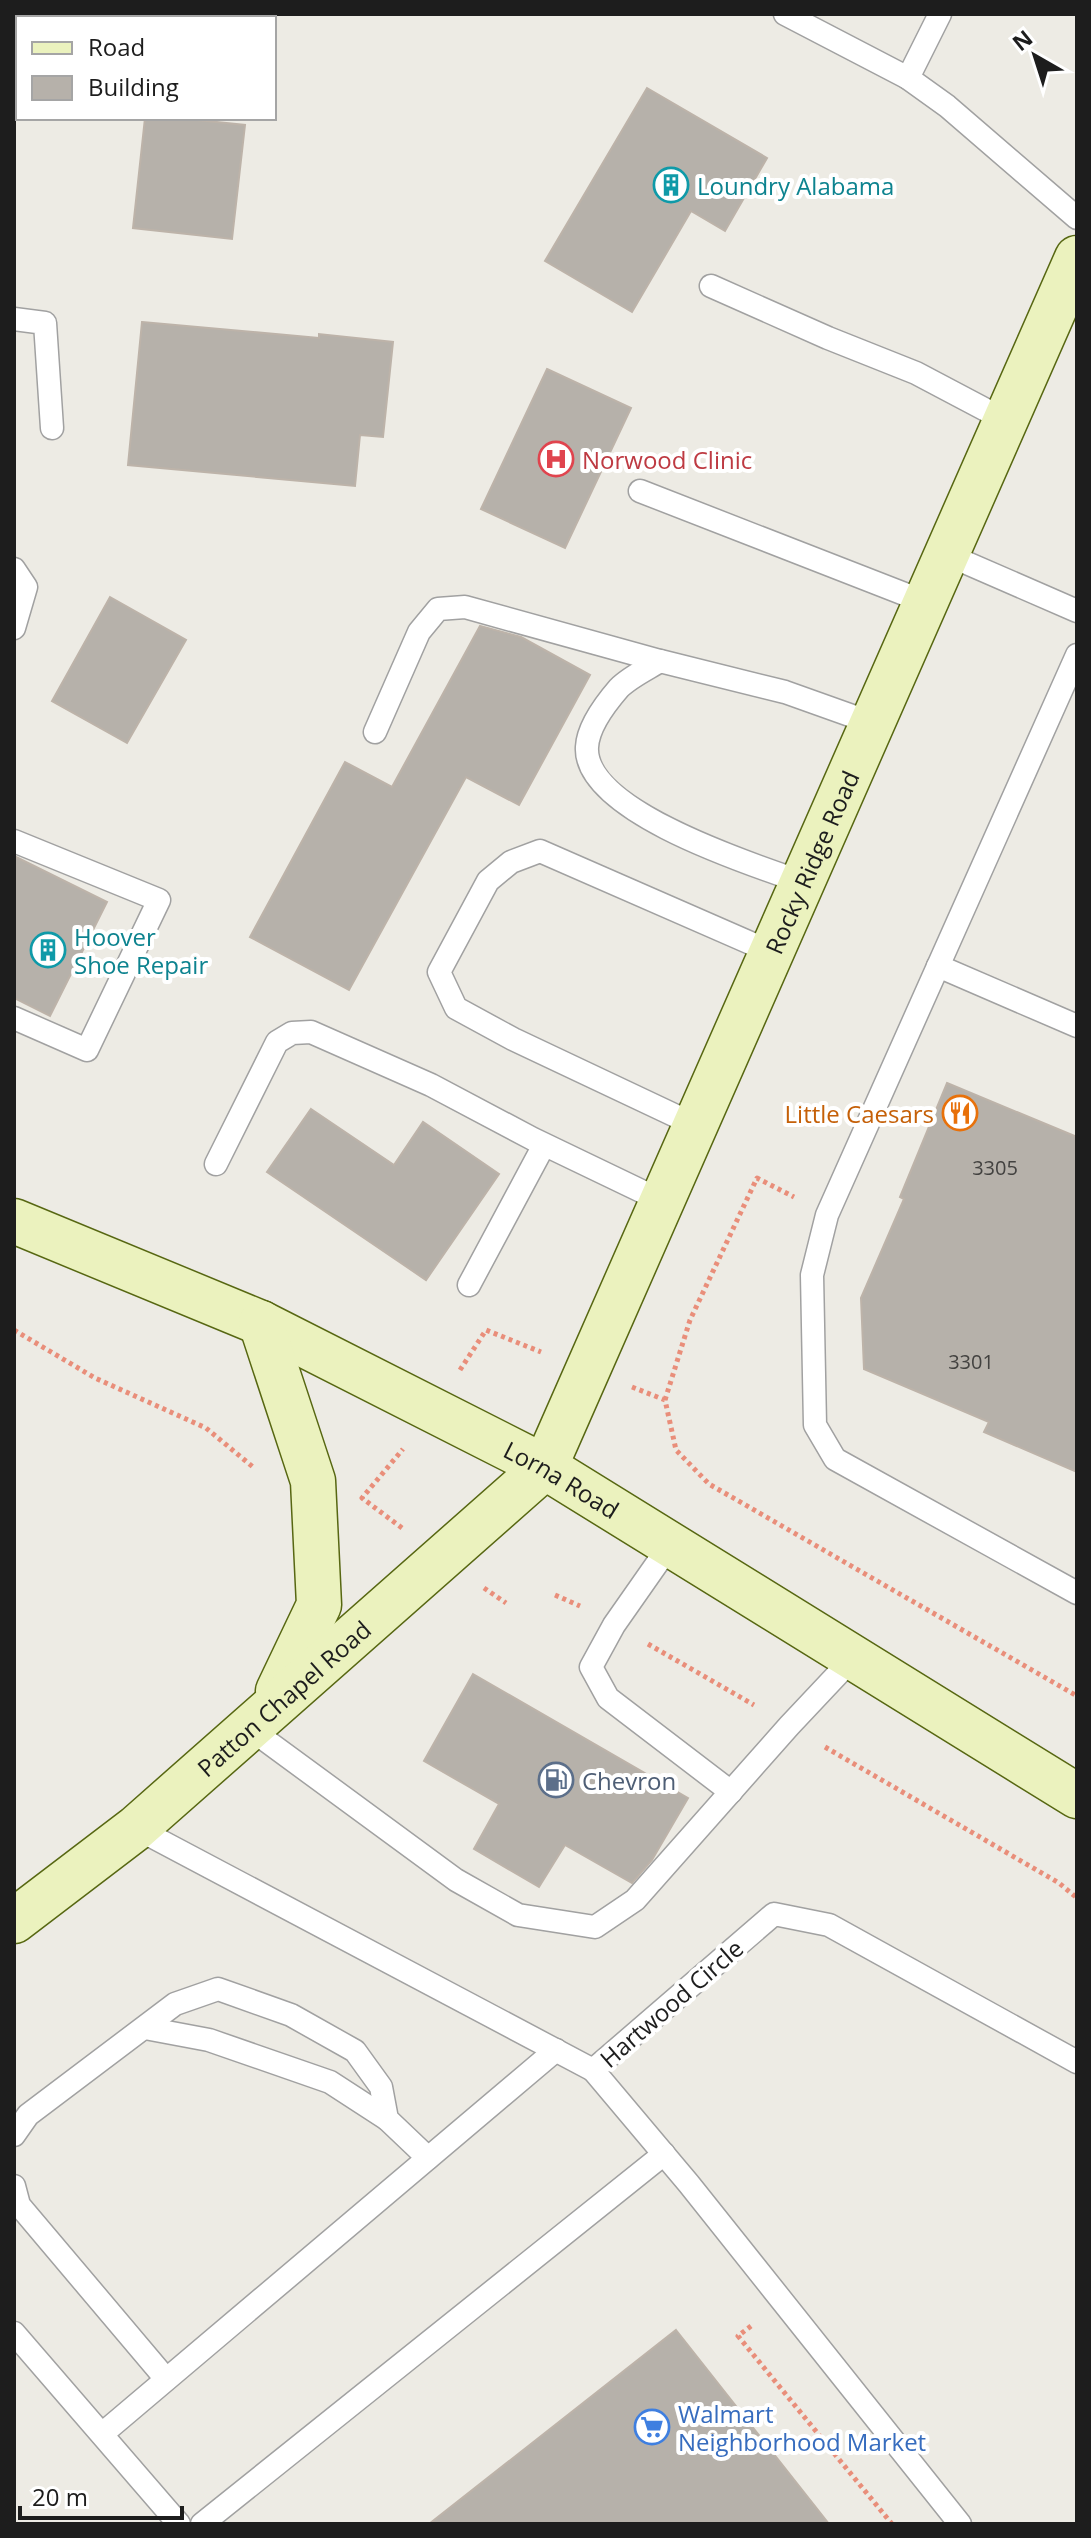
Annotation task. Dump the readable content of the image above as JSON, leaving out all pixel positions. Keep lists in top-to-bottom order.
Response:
{
  "streets": {
    "main road": ["Rocky Ridge Road", "Lorna Road", "Patton Chapel Road"],
    "lane": ["Hartwood Circle"]
  },
  "crossings": [
    ["Rocky Ridge Road", "Lorna Road"],
    ["Rocky Ridge Road", "Patton Chapel Road"],
    ["Lorna Road", "Patton Chapel Road"],
    ["Patton Chapel Road", "Hartwood Circle"]
  ],
  "places": {
    "building": ["Loundry Alabama", "Hoover Shoe Repair"],
    "hospital": ["Norwood Clinic"],
    "restaurant": ["Little Caesars"],
    "fuel station": ["Chevron"],
    "supermarket": ["Walmart Neighborhood Market"]
  },
  "house_numbers": ["3305", "3301"],
  "legend": ["Road", "Building"],
  "scale_bar": "20 m",
  "north": "top left"
}
